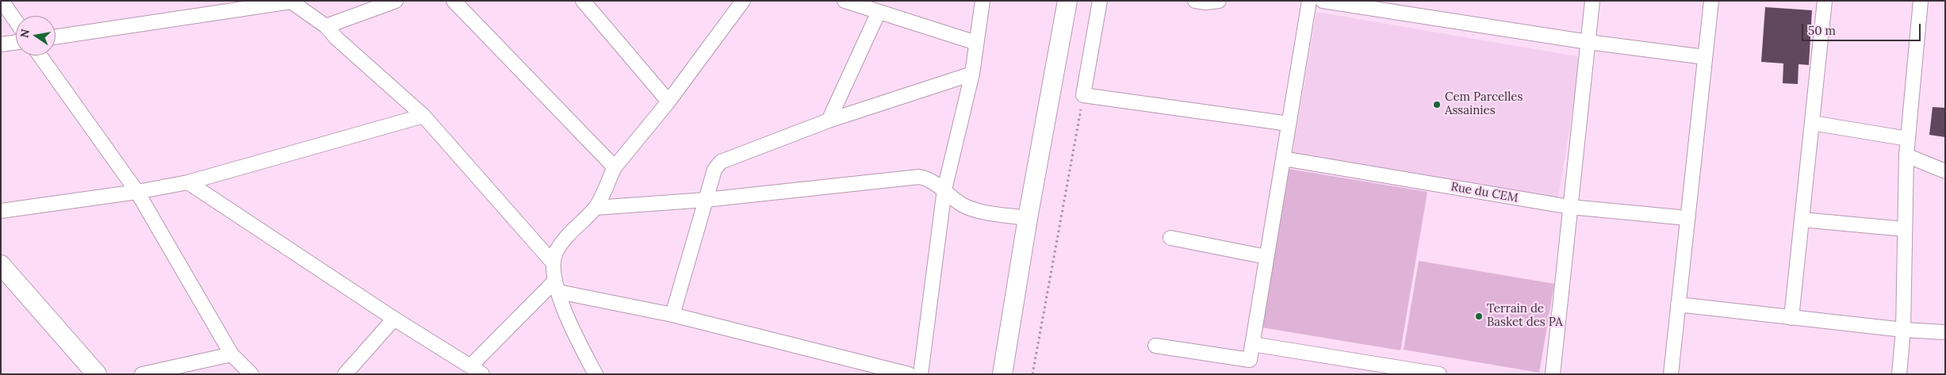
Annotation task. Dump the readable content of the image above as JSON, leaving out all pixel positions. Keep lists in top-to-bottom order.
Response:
{
  "streets": {
    "street": ["Rue du CEM"]
  },
  "places": ["Cem Parcelles Assainies", "Terrain de Basket des PA"],
  "scale_bar": "50 m",
  "north": "left"
}
